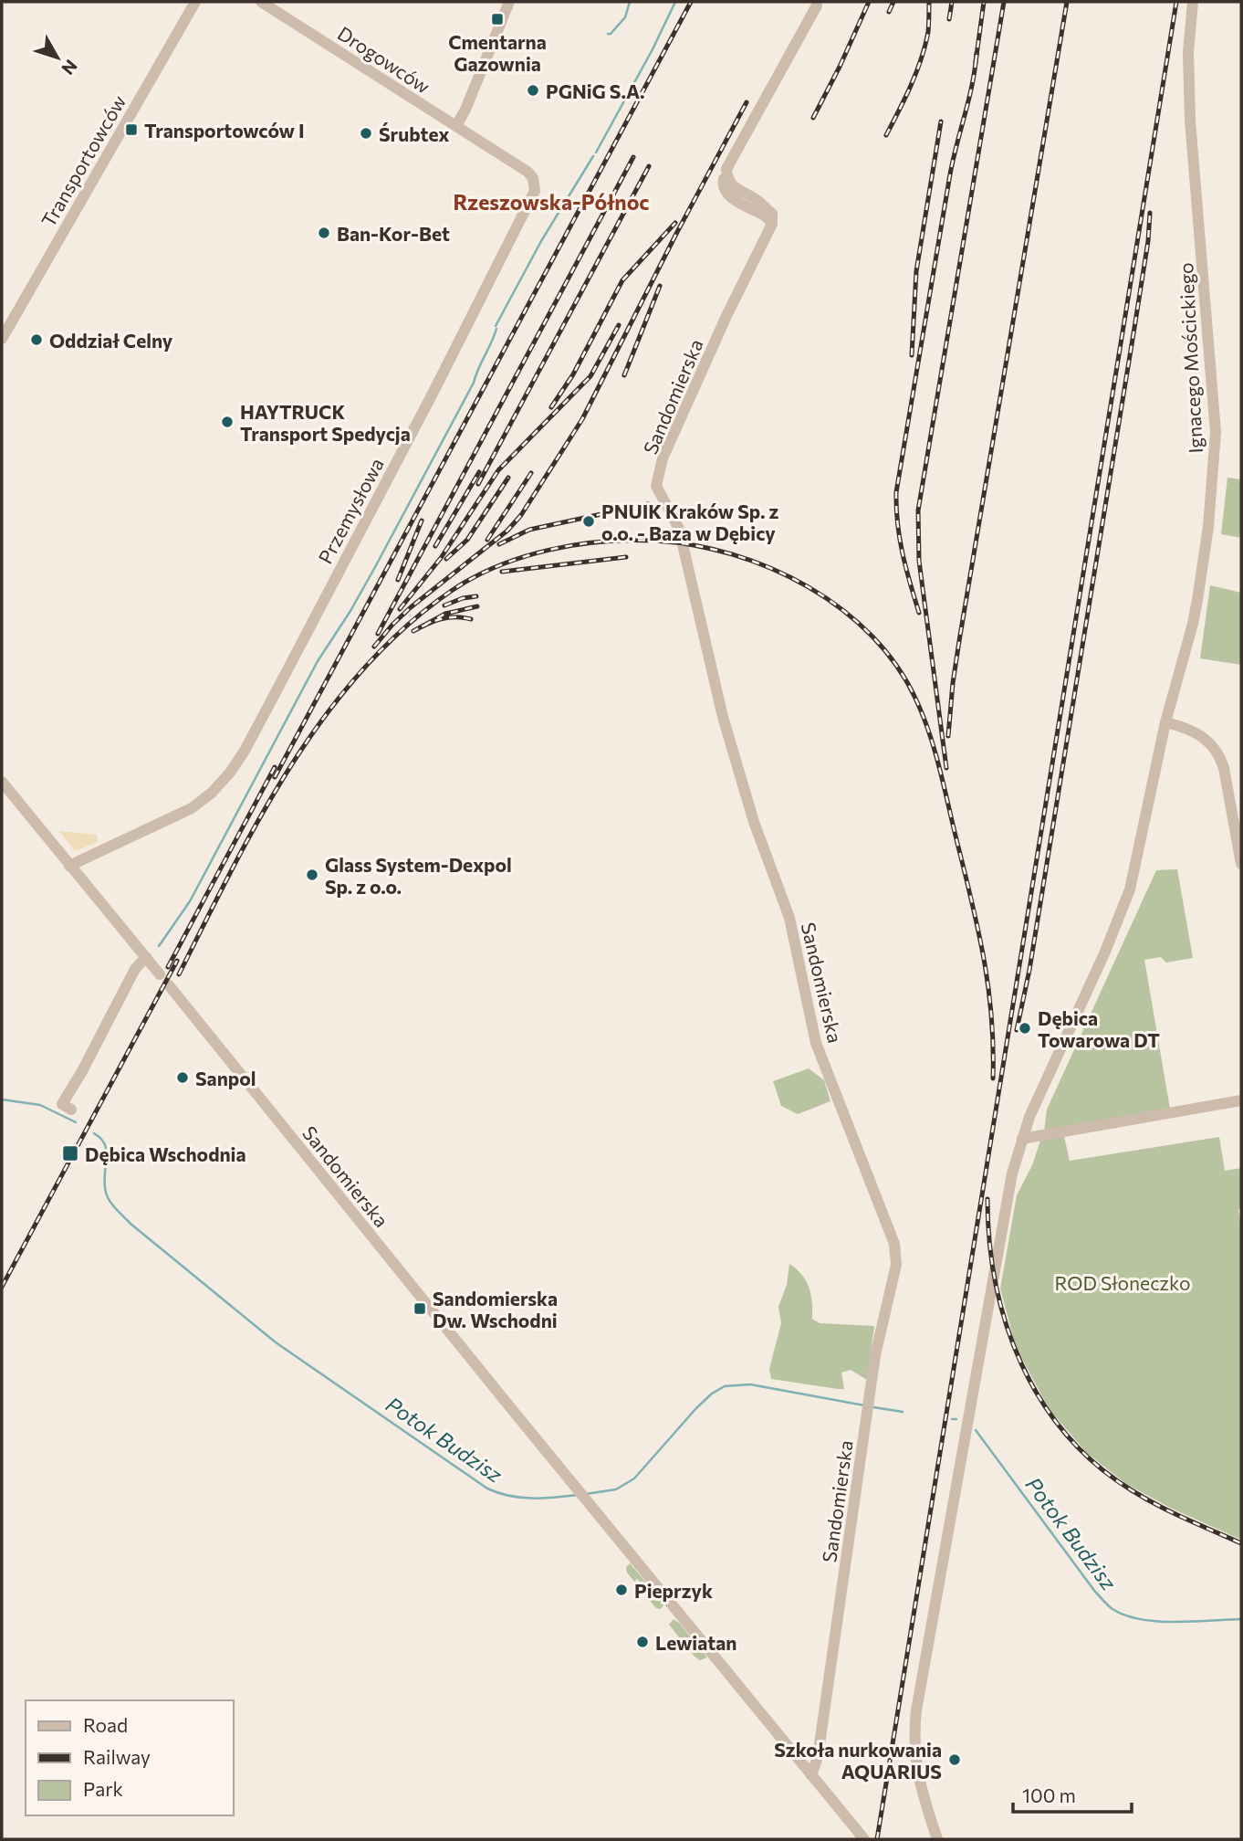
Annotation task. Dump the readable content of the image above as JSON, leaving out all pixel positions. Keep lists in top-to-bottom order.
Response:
{
  "streets": {
    "street": [
      "Drogowców",
      "Transportowców",
      "Ignacego Mościckiego",
      "Sandomierska",
      "Przemysłowa"
    ]
  },
  "crossings": [
    ["Drogowców", "Przemysłowa"]
  ],
  "districts": ["Rzeszowska-Północ"],
  "water": ["Potok Budzisz"],
  "parks": ["ROD Słoneczko"],
  "places": {
    "transit": [
      "Cmentarna Gazownia",
      "Transportowców I",
      "Dębica Wschodnia",
      "Sandomierska Dw. Wschodni"
    ],
    "other": [
      "PGNiG S.A.",
      "Śrubtex",
      "Ban-Kor-Bet",
      "Oddział Celny",
      "HAYTRUCK Transport Spedycja",
      "PNUIK Kraków Sp. z o.o. - Baza w Dębicy",
      "Glass System-Dexpol Sp. z o.o.",
      "Dębica Towarowa DT",
      "Sanpol",
      "Pieprzyk",
      "Lewiatan",
      "Szkoła nurkowania AQUARIUS"
    ]
  },
  "legend": ["Road", "Railway", "Park"],
  "scale_bar": "100 m",
  "north": "bottom right"
}
